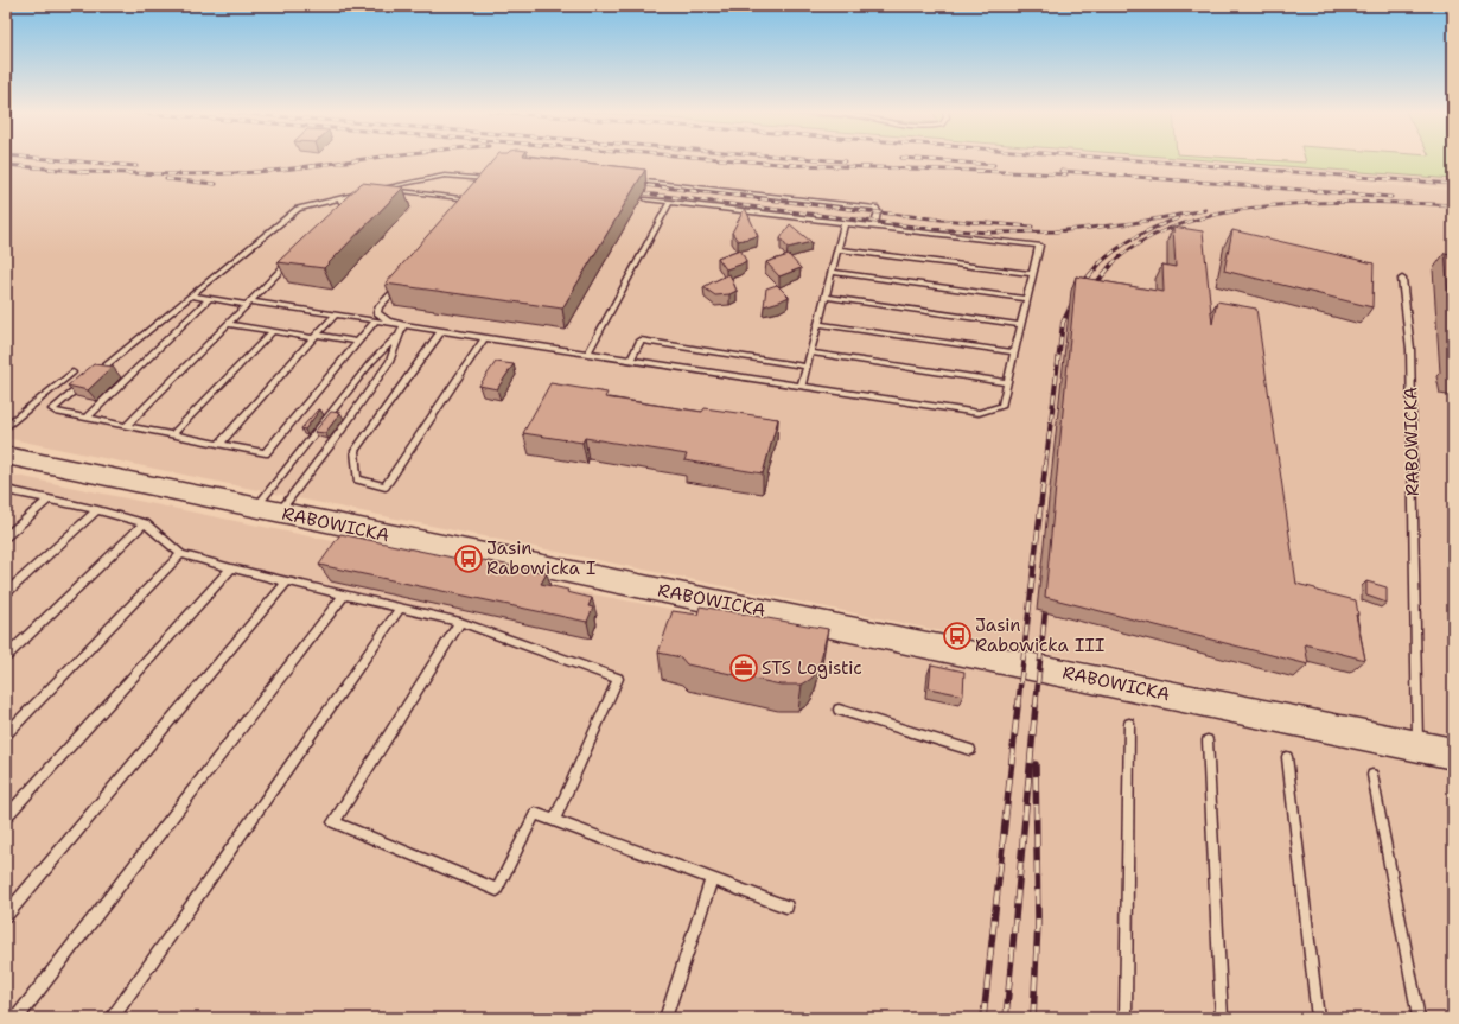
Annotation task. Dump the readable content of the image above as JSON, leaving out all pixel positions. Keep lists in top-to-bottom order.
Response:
{
  "streets": {
    "street": ["RABOWICKA"]
  },
  "places": {
    "bus stop": ["Jasin Rabowicka I", "Jasin Rabowicka III"],
    "office": ["STS Logistic"]
  }
}
